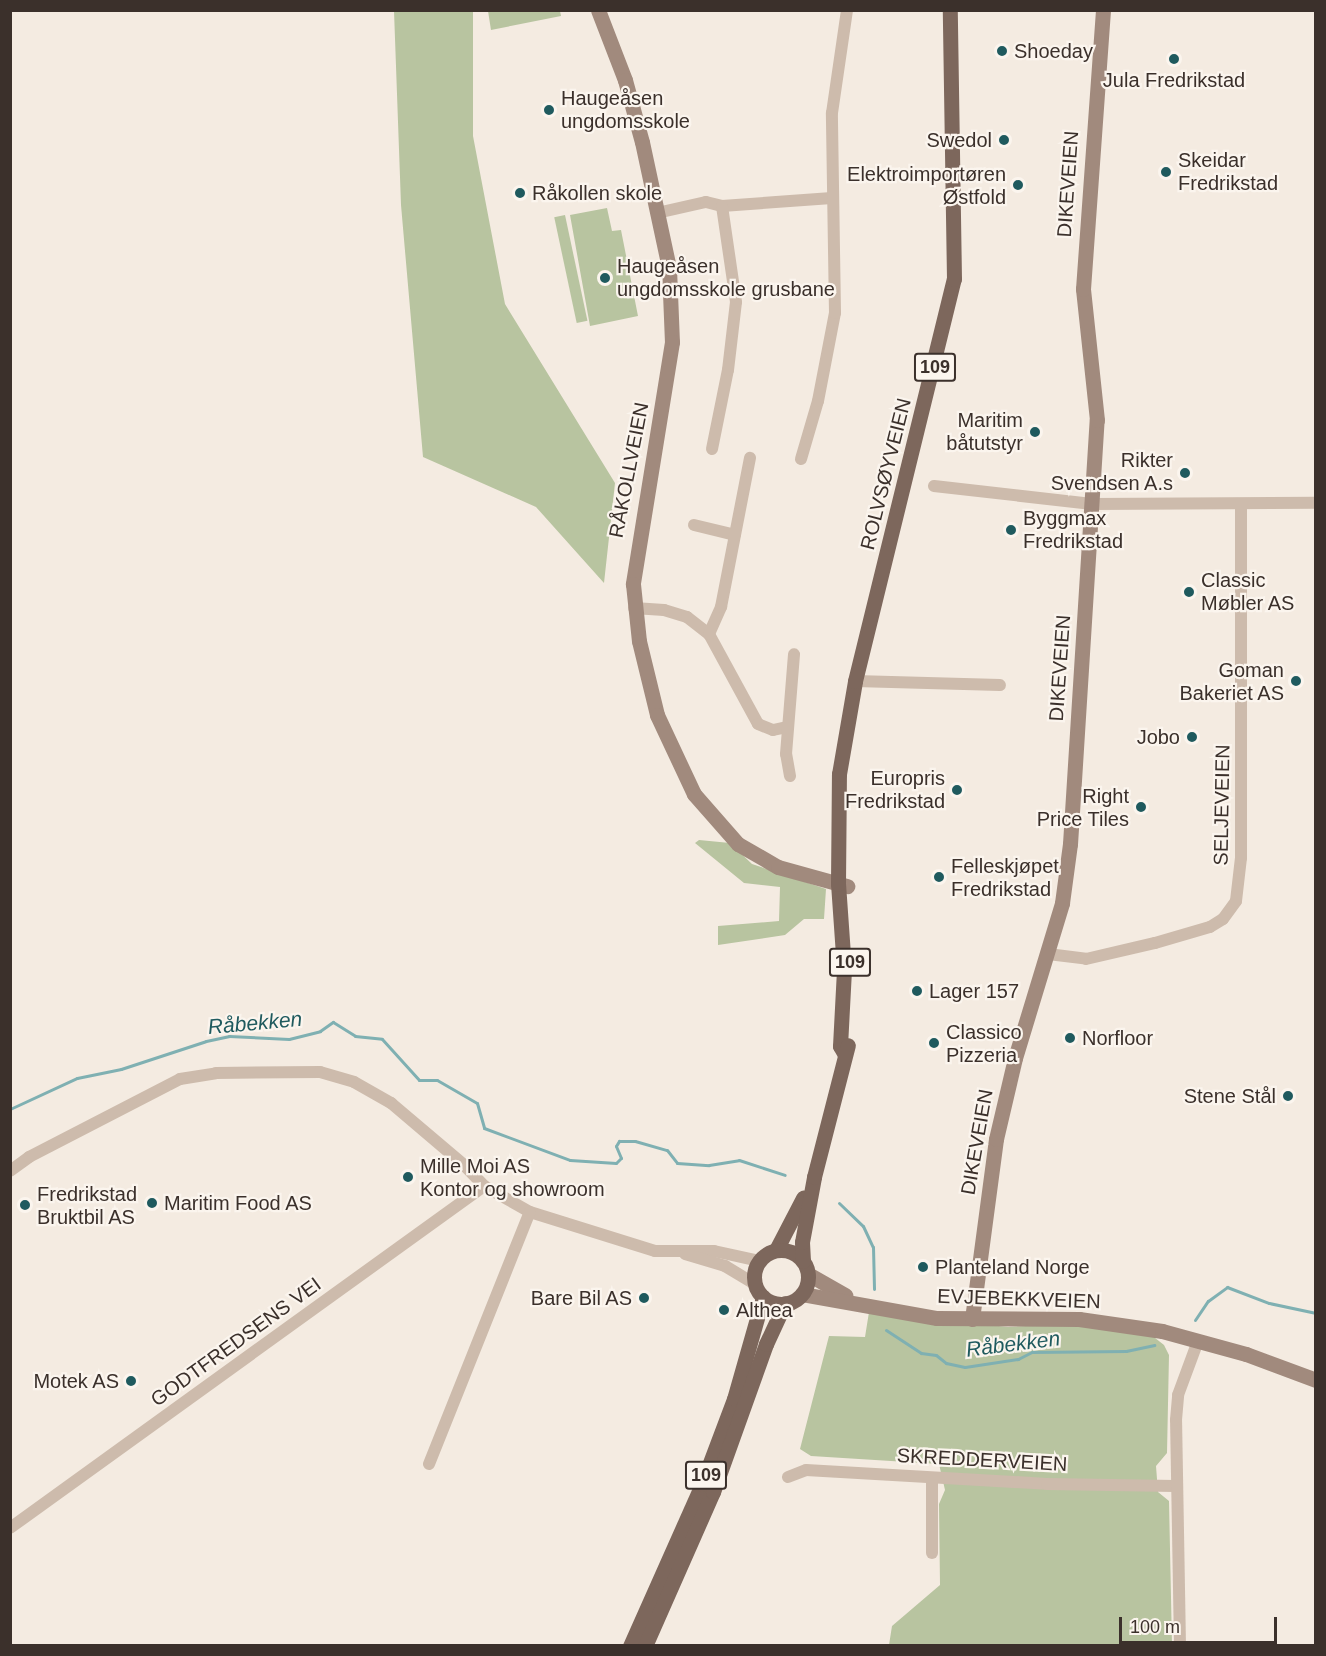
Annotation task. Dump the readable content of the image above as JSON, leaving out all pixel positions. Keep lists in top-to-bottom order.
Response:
{
  "streets": {
    "main road": ["109", "ROLVSØYVEIEN"],
    "street": [
      "DIKEVEIEN",
      "RÅKOLLVEIEN",
      "SELJEVEIEN",
      "EVJEBEKKVEIEN",
      "GODTFREDSENS VEI",
      "SKREDDERVEIEN"
    ]
  },
  "crossings": [
    ["DIKEVEIEN", "SELJEVEIEN"],
    ["DIKEVEIEN", "EVJEBEKKVEIEN"],
    ["109", "ROLVSØYVEIEN"],
    ["109", "EVJEBEKKVEIEN"],
    ["RÅKOLLVEIEN", "ROLVSØYVEIEN"],
    ["ROLVSØYVEIEN", "EVJEBEKKVEIEN"]
  ],
  "water": ["Råbekken"],
  "places": [
    "Shoeday",
    "Jula Fredrikstad",
    "Haugeåsen ungdomsskole",
    "Swedol",
    "Skeidar Fredrikstad",
    "Elektroimportøren Østfold",
    "Råkollen skole",
    "Haugeåsen ungdomsskole grusbane",
    "Maritim båtutstyr",
    "Rikter Svendsen A.s",
    "Byggmax Fredrikstad",
    "Classic Møbler AS",
    "Goman Bakeriet AS",
    "Jobo",
    "Europris Fredrikstad",
    "Right Price Tiles",
    "Felleskjøpet Fredrikstad",
    "Lager 157",
    "Norfloor",
    "Classico Pizzeria",
    "Stene Stål",
    "Mille Moi AS Kontor og showroom",
    "Maritim Food AS",
    "Fredrikstad Bruktbil AS",
    "Planteland Norge",
    "Bare Bil AS",
    "Althea",
    "Motek AS"
  ],
  "scale_bar": "100 m"
}
